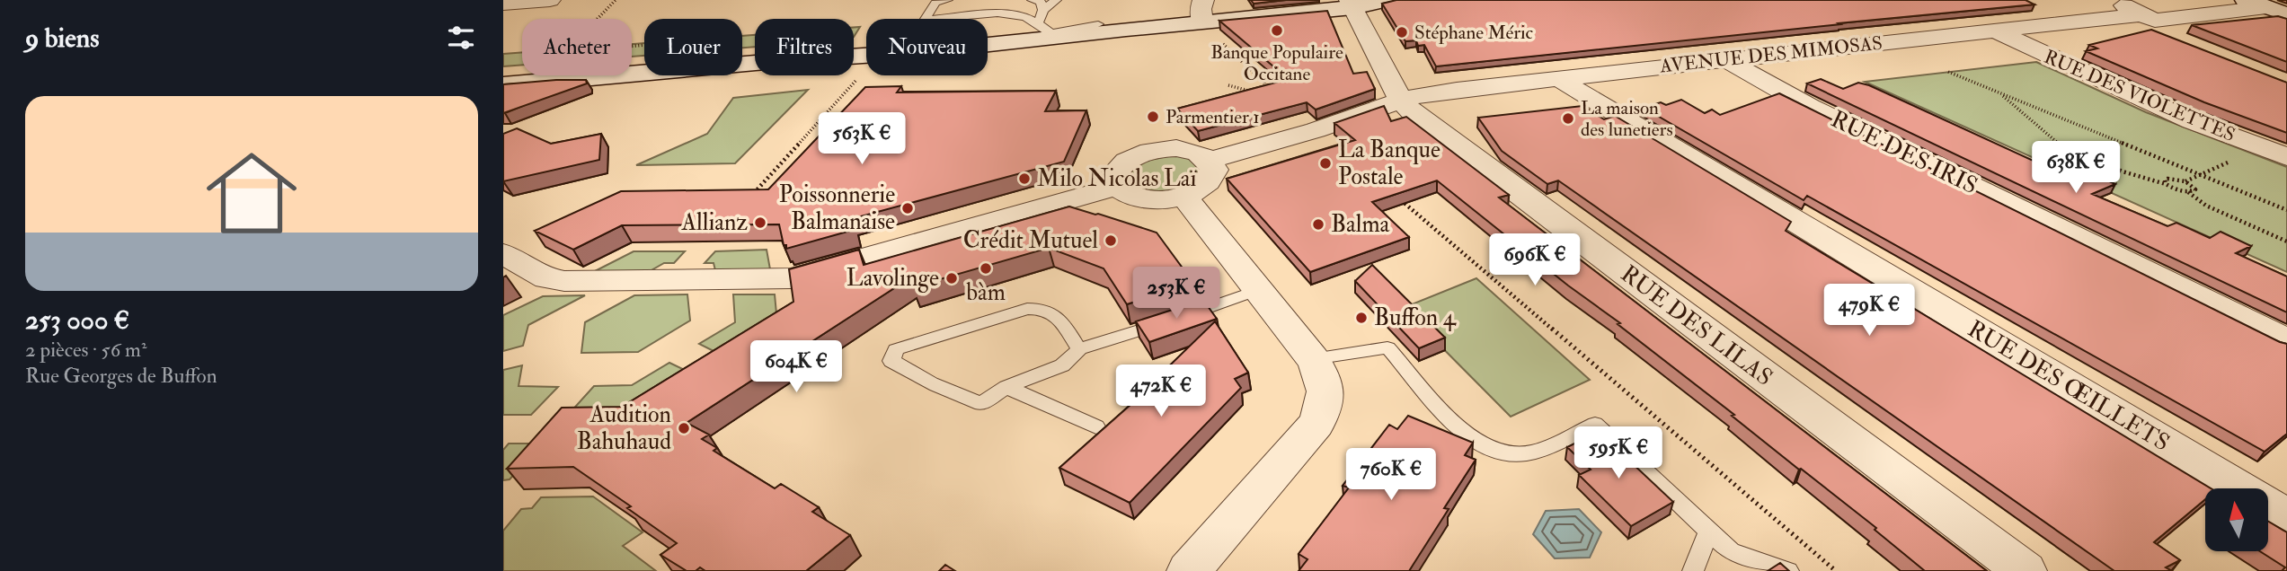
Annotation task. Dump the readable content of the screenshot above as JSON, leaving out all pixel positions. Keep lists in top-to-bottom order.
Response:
{
  "streets": {
    "street": [
      "AVENUE DES MIMOSAS",
      "RUE DES VIOLETTES",
      "RUE DES IRIS",
      "RUE DES LILAS",
      "RUE DES ŒILLETS"
    ]
  },
  "crossings": [
    ["AVENUE DES MIMOSAS", "RUE DES VIOLETTES"],
    ["AVENUE DES MIMOSAS", "RUE DES IRIS"],
    ["AVENUE DES MIMOSAS", "RUE DES LILAS"],
    ["AVENUE DES MIMOSAS", "RUE DES ŒILLETS"]
  ],
  "places": [
    "Banque Populaire Occitane",
    "Stéphane Méric",
    "Parmentier 1",
    "La maison des lunetiers",
    "La Banque Postale",
    "Milo Nicolas Laï",
    "Poissonnerie Balmanaise",
    "Allianz",
    "Balma",
    "Crédit Mutuel",
    "bàm",
    "Lavolinge",
    "Buffon 4",
    "Audition Bahuhaud"
  ],
  "north": "top",
  "page": {
    "heading": "9 biens",
    "chip": [
      "Acheter",
      "Louer",
      "Filtres",
      "Nouveau"
    ],
    "list": [
      {
        "name": "253 000 €",
        "note": "2 pièces · 56 m² · Rue Georges de Buffon"
      }
    ],
    "price": [
      "563K €",
      "638K €",
      "696K €",
      "253K €",
      "479K €",
      "604K €",
      "472K €",
      "595K €",
      "760K €"
    ]
  }
}
